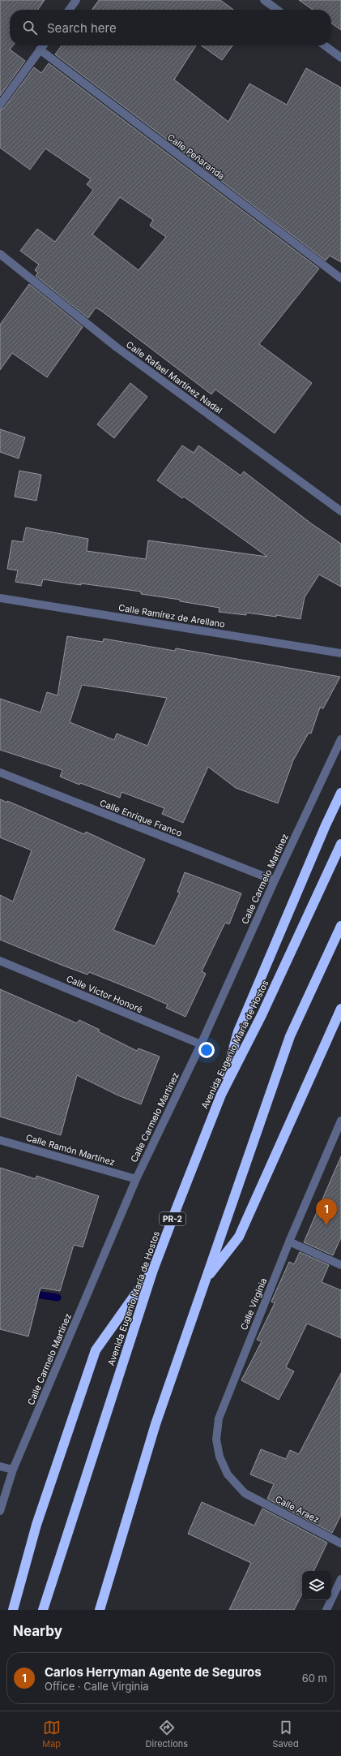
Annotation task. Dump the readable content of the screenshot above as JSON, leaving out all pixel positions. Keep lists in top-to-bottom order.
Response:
{
  "streets": {
    "highway": ["Avenida Eugenio María de Hostos", "PR-2"],
    "street": [
      "Calle Peñaranda",
      "Calle Rafael Martínez Nadal",
      "Calle Ramírez de Arellano",
      "Calle Enrique Franco",
      "Calle Carmelo Martínez",
      "Calle Víctor Honoré",
      "Calle Ramón Martínez",
      "Calle Virginia",
      "Calle Araez"
    ]
  },
  "crossings": [
    ["Calle Enrique Franco", "Calle Carmelo Martínez"],
    ["Calle Carmelo Martínez", "Calle Víctor Honoré"],
    ["Calle Carmelo Martínez", "Calle Ramón Martínez"],
    ["Calle Virginia", "Calle Araez"]
  ],
  "page": {
    "search": "Search here",
    "pins": "1",
    "heading": "Nearby",
    "list": [
      {
        "mark": "1",
        "name": "Carlos Herryman Agente de Seguros",
        "note": "Office · Calle Virginia",
        "value": "60 m"
      }
    ],
    "nav": ["Map", "Directions", "Saved"]
  }
}
